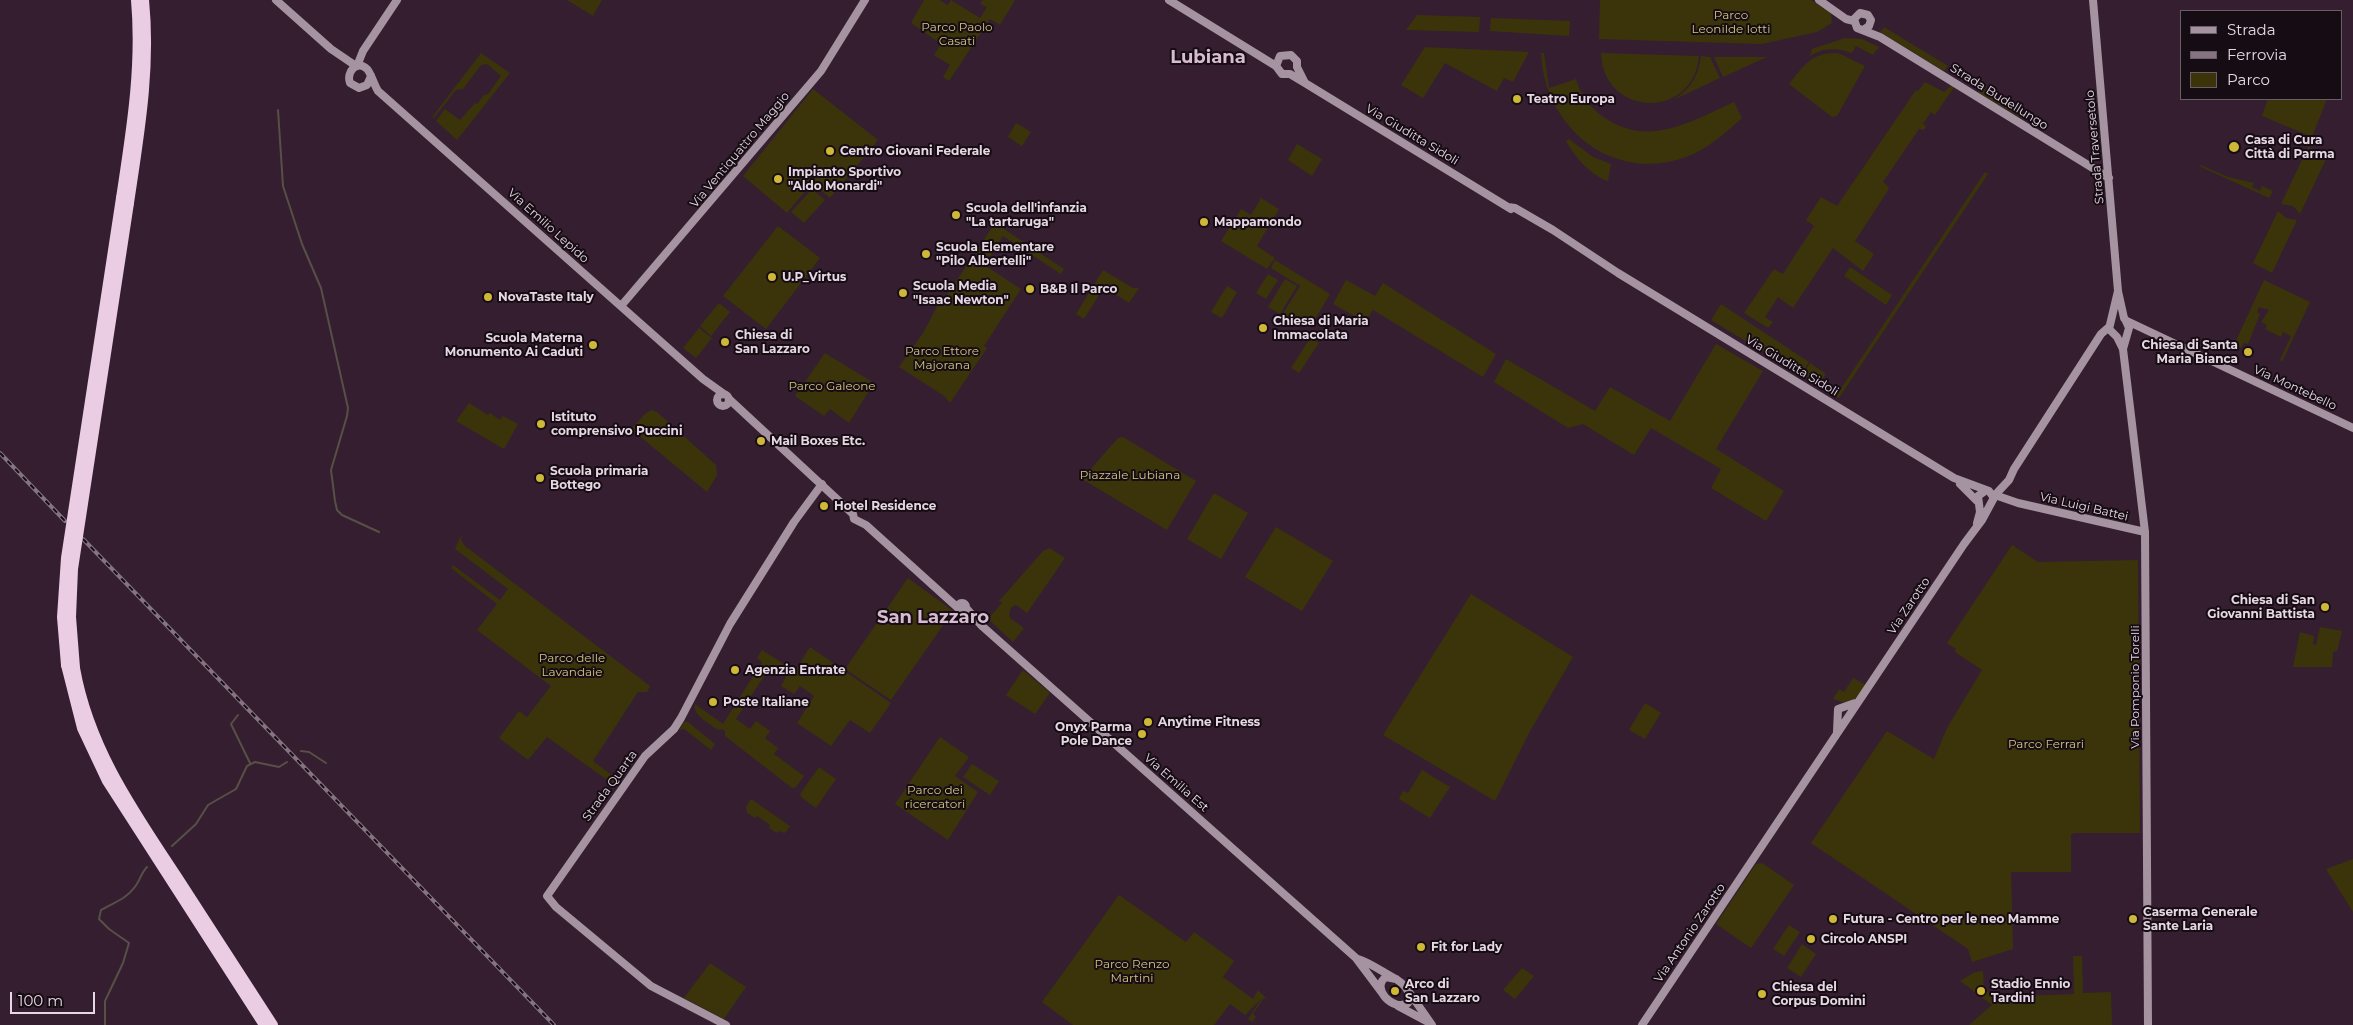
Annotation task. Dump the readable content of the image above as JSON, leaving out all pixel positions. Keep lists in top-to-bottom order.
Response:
{
  "streets": {
    "street": [
      "Strada Budellungo",
      "Via Giuditta Sidoli",
      "Strada Traversetolo",
      "Via Ventiquattro Maggio",
      "Via Emilio Lepido",
      "Via Montebello",
      "Via Luigi Battei",
      "Via Zarotto",
      "Via Pomponio Torelli",
      "Via Emilia Est",
      "Strada Quarta",
      "Via Antonio Zarotto"
    ]
  },
  "crossings": [
    ["Strada Budellungo", "Strada Traversetolo"],
    ["Via Giuditta Sidoli", "Via Luigi Battei"],
    ["Via Giuditta Sidoli", "Via Zarotto"],
    ["Strada Traversetolo", "Via Montebello"],
    ["Strada Traversetolo", "Via Zarotto"],
    ["Strada Traversetolo", "Via Pomponio Torelli"],
    ["Via Ventiquattro Maggio", "Via Emilio Lepido"],
    ["Via Emilio Lepido", "Via Emilia Est"],
    ["Via Emilio Lepido", "Strada Quarta"],
    ["Via Montebello", "Via Zarotto"],
    ["Via Montebello", "Via Pomponio Torelli"],
    ["Via Luigi Battei", "Via Zarotto"],
    ["Via Luigi Battei", "Via Pomponio Torelli"],
    ["Via Zarotto", "Via Pomponio Torelli"],
    ["Via Zarotto", "Via Antonio Zarotto"],
    ["Via Emilia Est", "Strada Quarta"]
  ],
  "districts": ["Lubiana", "San Lazzaro"],
  "parks": [
    "Parco Leonilde Iotti",
    "Parco Paolo Casati",
    "Parco Ettore Majorana",
    "Parco Galeone",
    "Piazzale Lubiana",
    "Parco delle Lavandaie",
    "Parco Ferrari",
    "Parco dei ricercatori",
    "Parco Renzo Martini"
  ],
  "places": [
    "Teatro Europa",
    "Casa di Cura Città di Parma",
    "Centro Giovani Federale",
    "Impianto Sportivo \"Aldo Monardi\"",
    "Scuola dell'infanzia \"La tartaruga\"",
    "Mappamondo",
    "Scuola Elementare \"Pilo Albertelli\"",
    "U.P_Virtus",
    "B&B Il Parco",
    "Scuola Media \"Isaac Newton\"",
    "NovaTaste Italy",
    "Chiesa di Maria Immacolata",
    "Chiesa di San Lazzaro",
    "Scuola Materna Monumento Ai Caduti",
    "Chiesa di Santa Maria Bianca",
    "Istituto comprensivo Puccini",
    "Mail Boxes Etc.",
    "Scuola primaria Bottego",
    "Hotel Residence",
    "Chiesa di San Giovanni Battista",
    "Agenzia Entrate",
    "Poste Italiane",
    "Anytime Fitness",
    "Onyx Parma Pole Dance",
    "Futura - Centro per le neo Mamme",
    "Caserma Generale Sante Laria",
    "Circolo ANSPI",
    "Fit for Lady",
    "Arco di San Lazzaro",
    "Stadio Ennio Tardini",
    "Chiesa del Corpus Domini"
  ],
  "legend": ["Strada", "Ferrovia", "Parco"],
  "scale_bar": "100 m"
}
